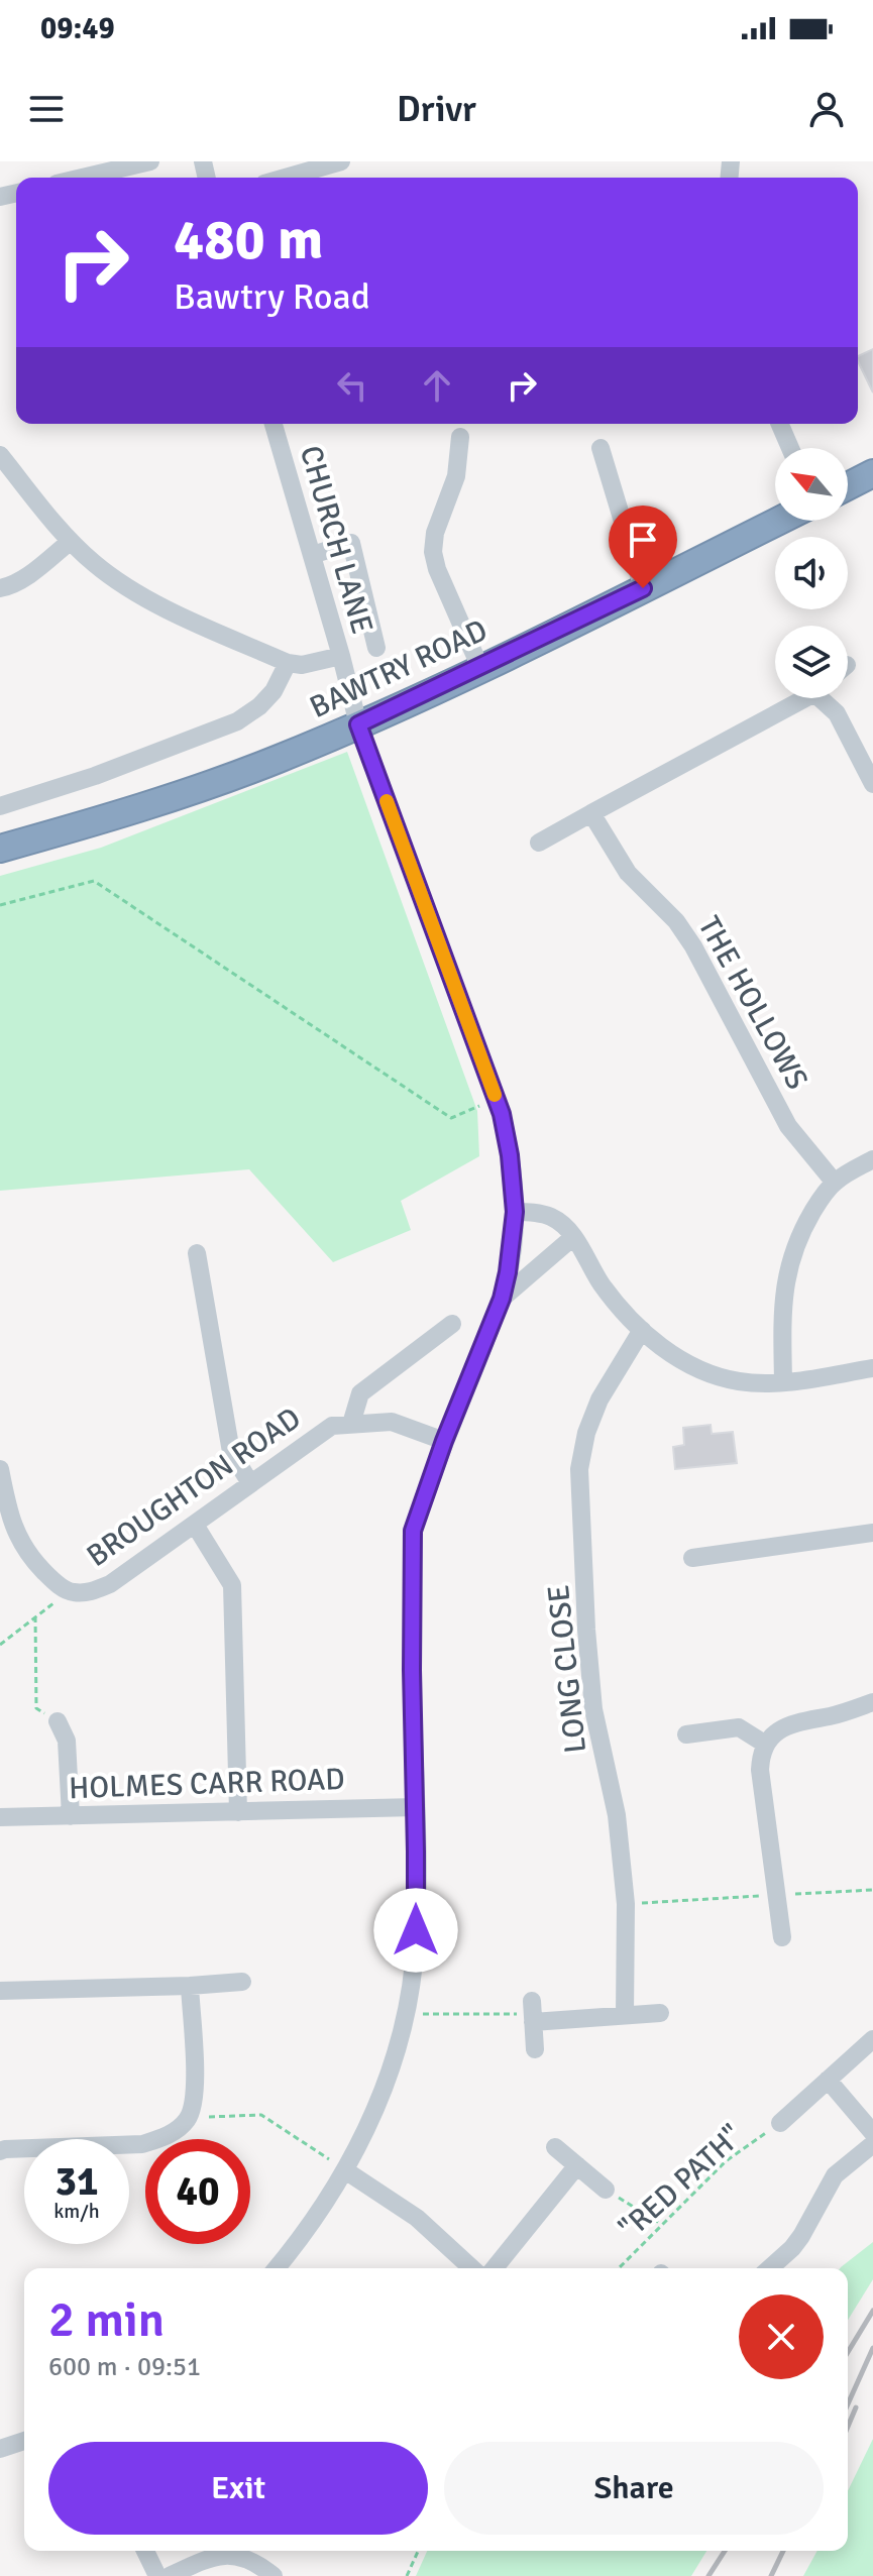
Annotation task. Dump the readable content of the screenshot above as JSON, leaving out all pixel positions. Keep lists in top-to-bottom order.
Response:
{
  "streets": {
    "highway": ["BAWTRY ROAD"],
    "street": [
      "CHURCH LANE",
      "THE HOLLOWS",
      "BROUGHTON ROAD",
      "LONG CLOSE",
      "HOLMES CARR ROAD"
    ],
    "path": ["\"RED PATH\""]
  },
  "crossings": [
    ["CHURCH LANE", "BAWTRY ROAD"],
    ["CHURCH LANE", "BROUGHTON ROAD"],
    ["CHURCH LANE", "HOLMES CARR ROAD"]
  ],
  "north": "top left",
  "page": {
    "status": "09:49",
    "header": "Drivr",
    "turn": ["480 m", "Bawtry Road"],
    "speed": "31 km/h",
    "limit": "40",
    "heading": ["2 min", "600 m · 09:51"],
    "buttons": ["Exit", "Share"]
  }
}
